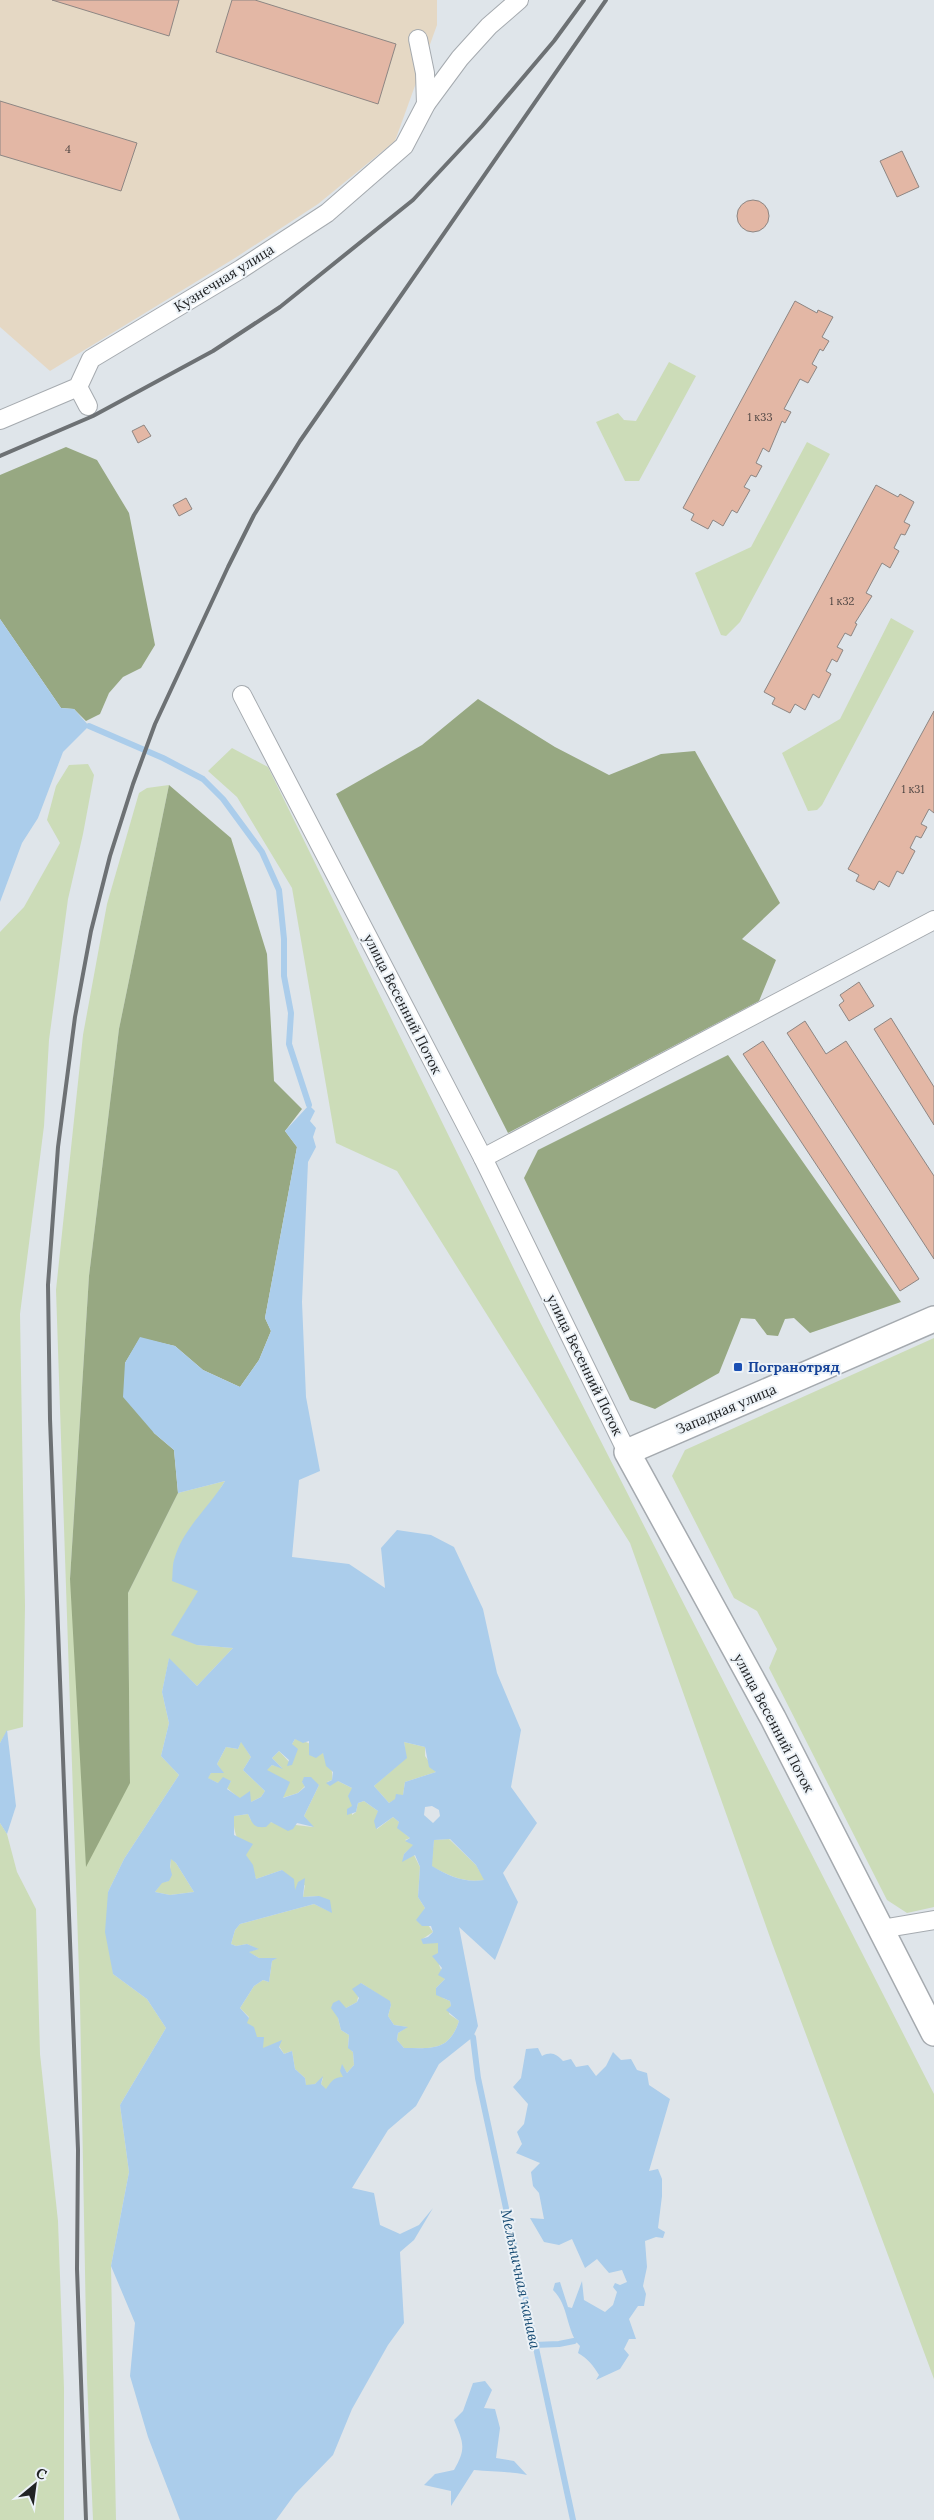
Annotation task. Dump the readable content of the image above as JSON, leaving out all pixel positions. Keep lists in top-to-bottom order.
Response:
{
  "streets": {
    "street": ["Кузнечная улица", "улица Весенний Поток", "Западная улица"]
  },
  "crossings": [
    ["улица Весенний Поток", "Западная улица"]
  ],
  "water": ["Мельничная канава"],
  "places": {
    "transit": ["Погранотряд"]
  },
  "house_numbers": [
    "4",
    "1 к33",
    "1 к32",
    "1 к31"
  ],
  "north": "top right"
}
